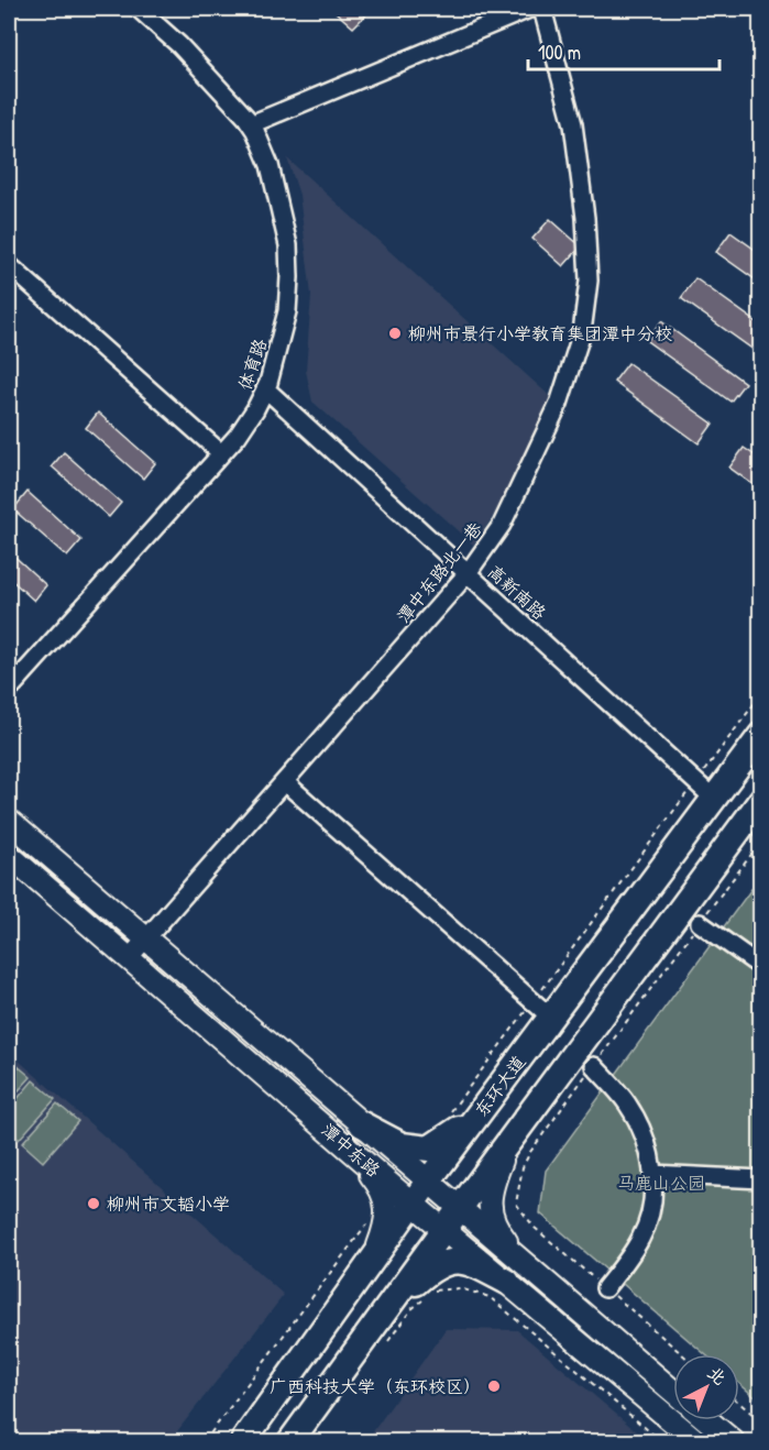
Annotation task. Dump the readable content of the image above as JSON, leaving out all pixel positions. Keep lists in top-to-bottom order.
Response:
{
  "streets": {
    "highway": ["东环大道"],
    "main road": ["潭中东路"],
    "street": ["体育路", "潭中东路北一巷", "高新南路"]
  },
  "crossings": [
    ["体育路", "高新南路"],
    ["潭中东路北一巷", "高新南路"],
    ["潭中东路北一巷", "潭中东路"],
    ["高新南路", "东环大道"],
    ["东环大道", "潭中东路"]
  ],
  "parks": ["马鹿山公园"],
  "places": ["柳州市景行小学教育集团潭中分校", "柳州市文韬小学", "广西科技大学（东环校区）"],
  "scale_bar": "100 m",
  "north": "top right"
}
